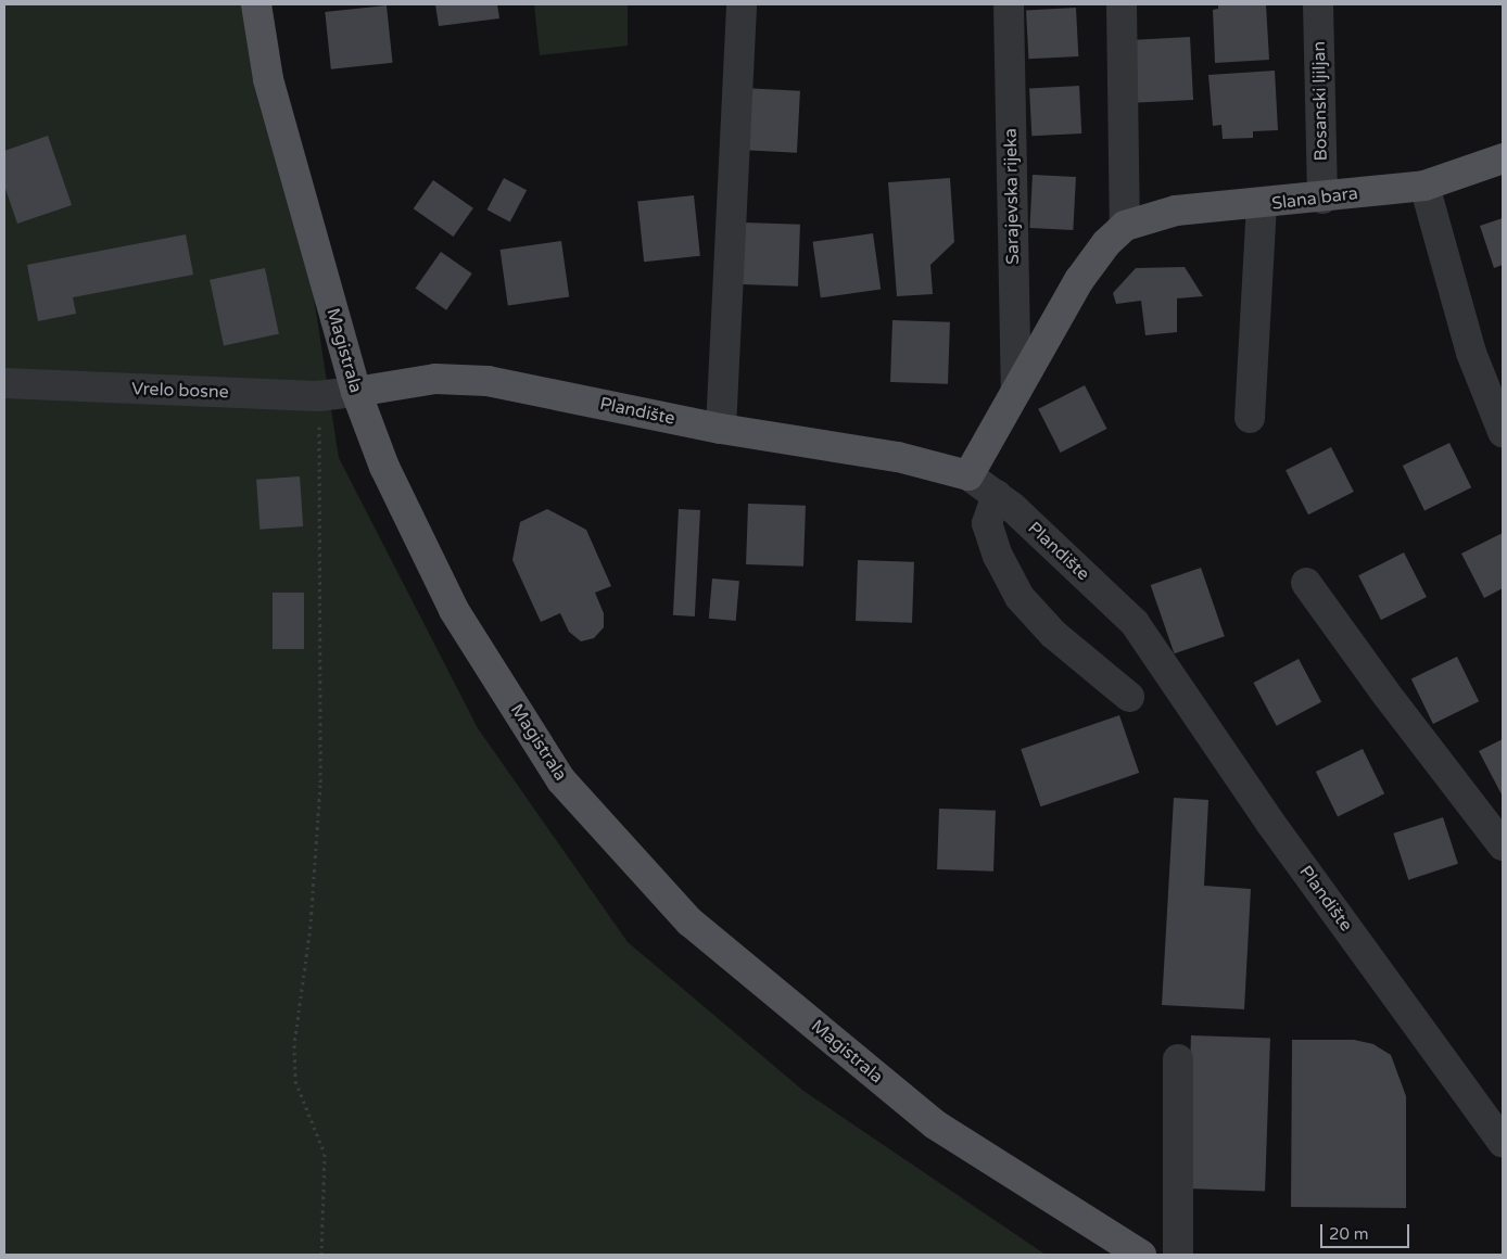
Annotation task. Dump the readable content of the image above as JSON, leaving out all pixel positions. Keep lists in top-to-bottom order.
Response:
{
  "streets": {
    "main road": ["Slana bara", "Magistrala", "Plandište"],
    "street": ["Bosanski ljiljan", "Sarajevska rijeka", "Vrelo bosne"]
  },
  "crossings": [
    ["Bosanski ljiljan", "Slana bara"],
    ["Sarajevska rijeka", "Slana bara"],
    ["Slana bara", "Plandište"],
    ["Magistrala", "Vrelo bosne"],
    ["Magistrala", "Plandište"],
    ["Vrelo bosne", "Plandište"]
  ],
  "scale_bar": "20 m"
}
